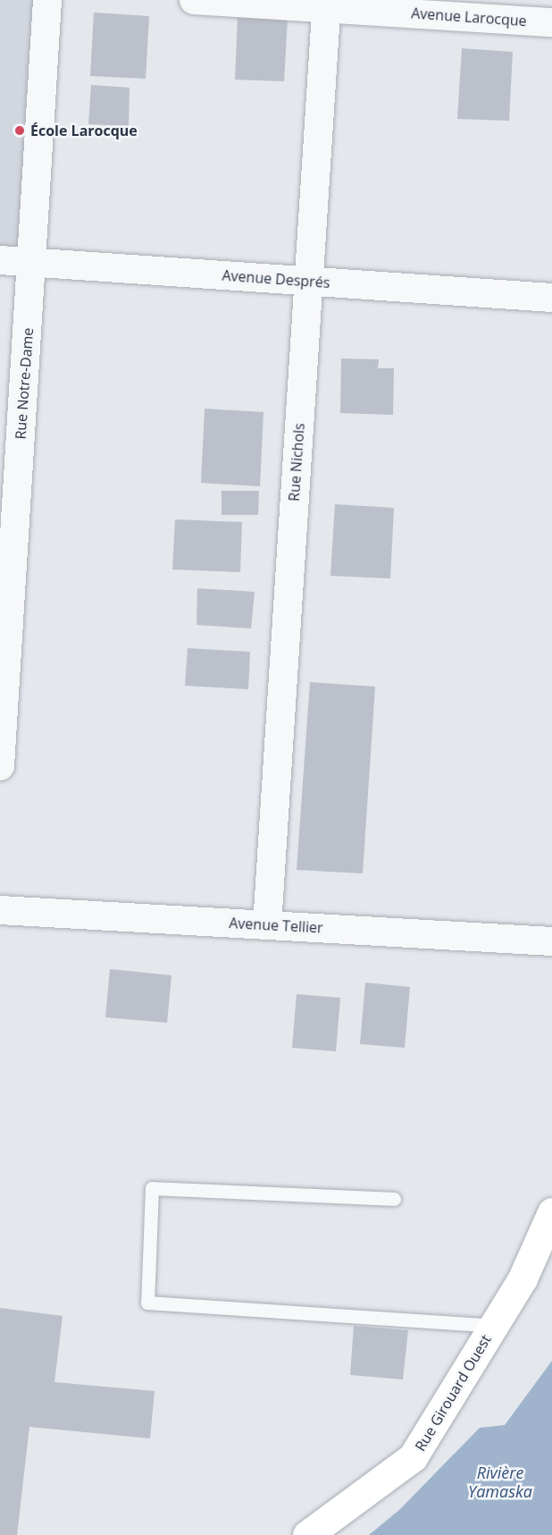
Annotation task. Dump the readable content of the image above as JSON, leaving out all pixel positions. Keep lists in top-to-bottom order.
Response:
{
  "streets": {
    "street": [
      "Avenue Larocque",
      "Avenue Després",
      "Rue Notre-Dame",
      "Rue Nichols",
      "Avenue Tellier",
      "Rue Girouard Ouest"
    ]
  },
  "crossings": [
    ["Avenue Larocque", "Rue Nichols"],
    ["Avenue Després", "Rue Notre-Dame"],
    ["Avenue Després", "Rue Nichols"],
    ["Rue Nichols", "Avenue Tellier"]
  ],
  "water": ["Rivière Yamaska"],
  "places": ["École Larocque"]
}
